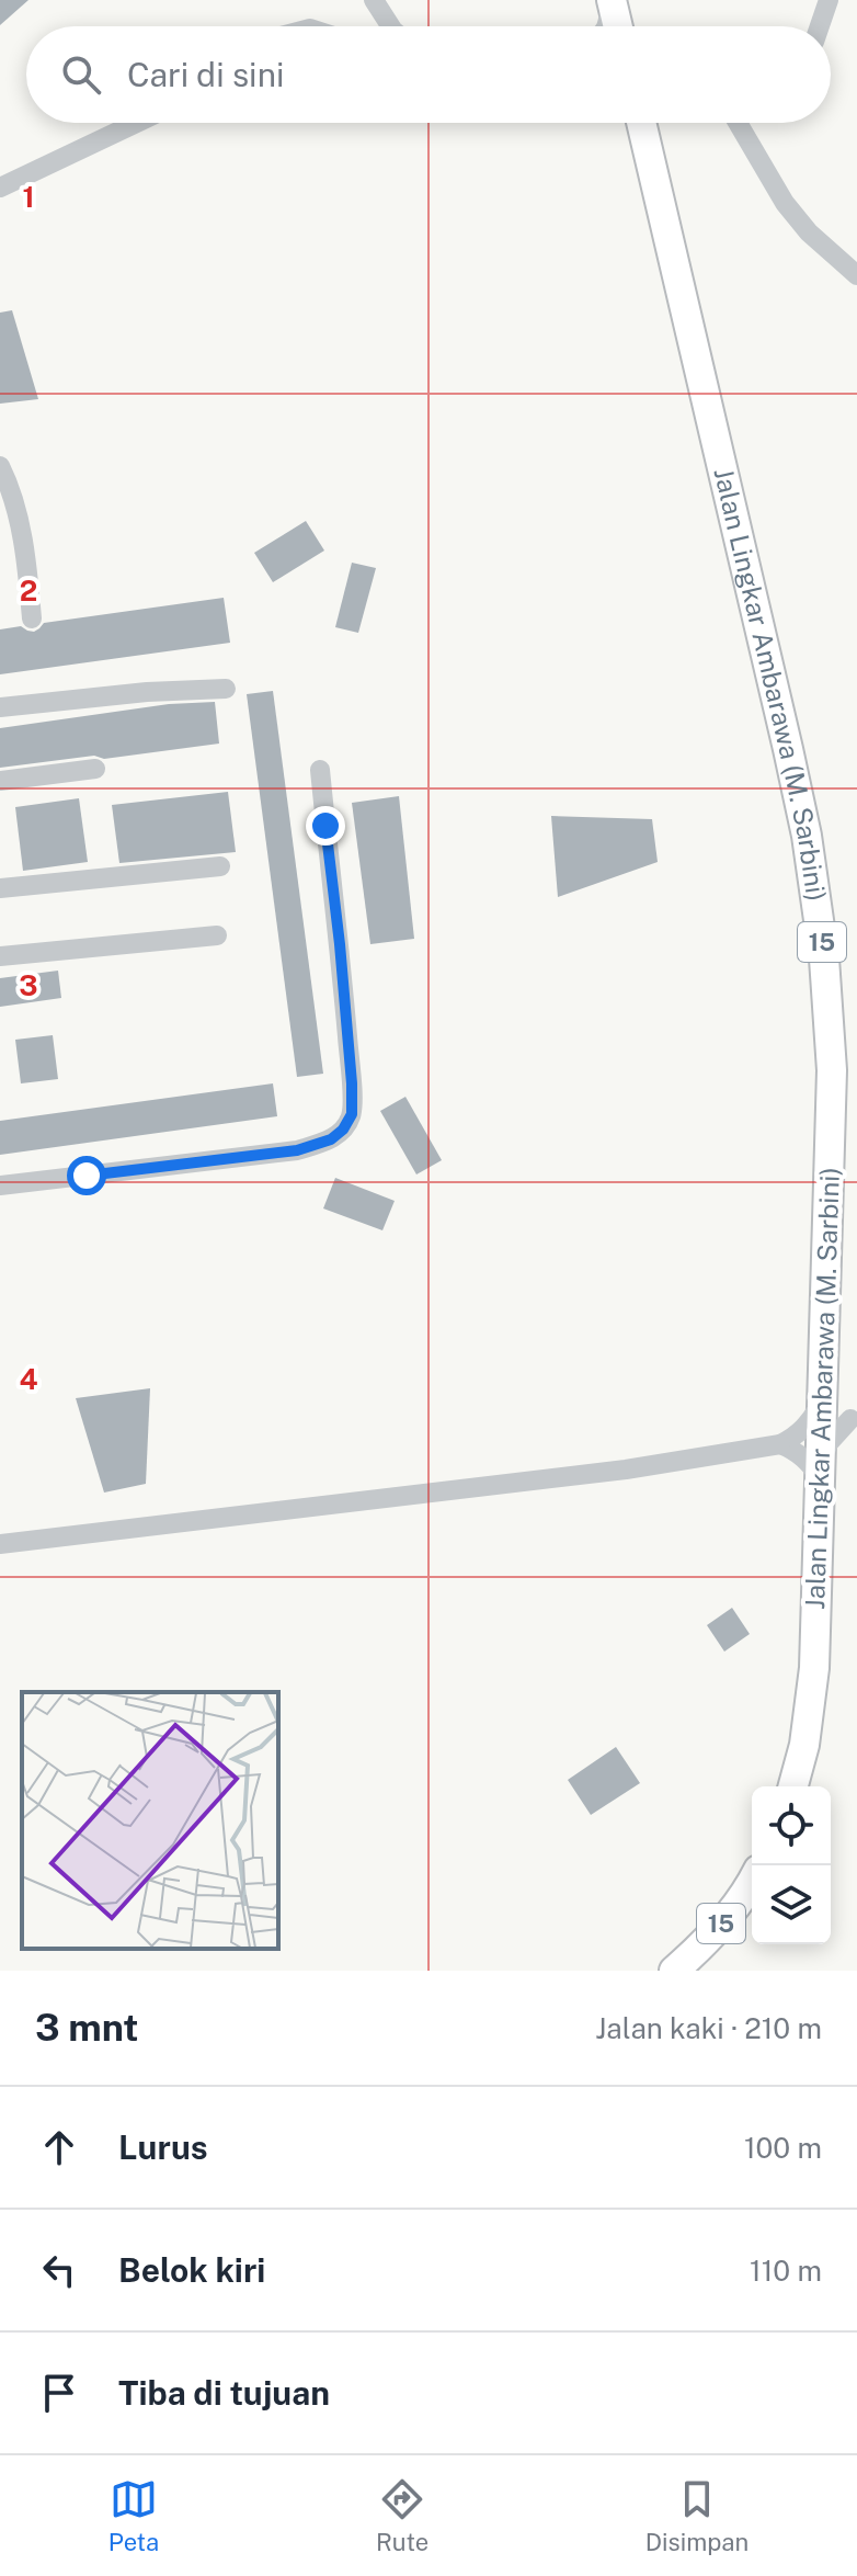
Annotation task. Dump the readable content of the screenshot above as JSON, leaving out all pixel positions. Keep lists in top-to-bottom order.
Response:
{
  "streets": {
    "highway": ["Jalan Lingkar Ambarawa (M. Sarbini)", "15"]
  },
  "page": {
    "search": "Cari di sini",
    "heading": ["3 mnt", "Jalan kaki · 210 m"],
    "list": [
      ["Lurus", "100 m"],
      ["Belok kiri", "110 m"],
      "Tiba di tujuan"
    ],
    "nav": ["Peta", "Rute", "Disimpan"]
  },
  "grid": {
    "rows": [
      "1",
      "2",
      "3",
      "4"
    ]
  }
}
